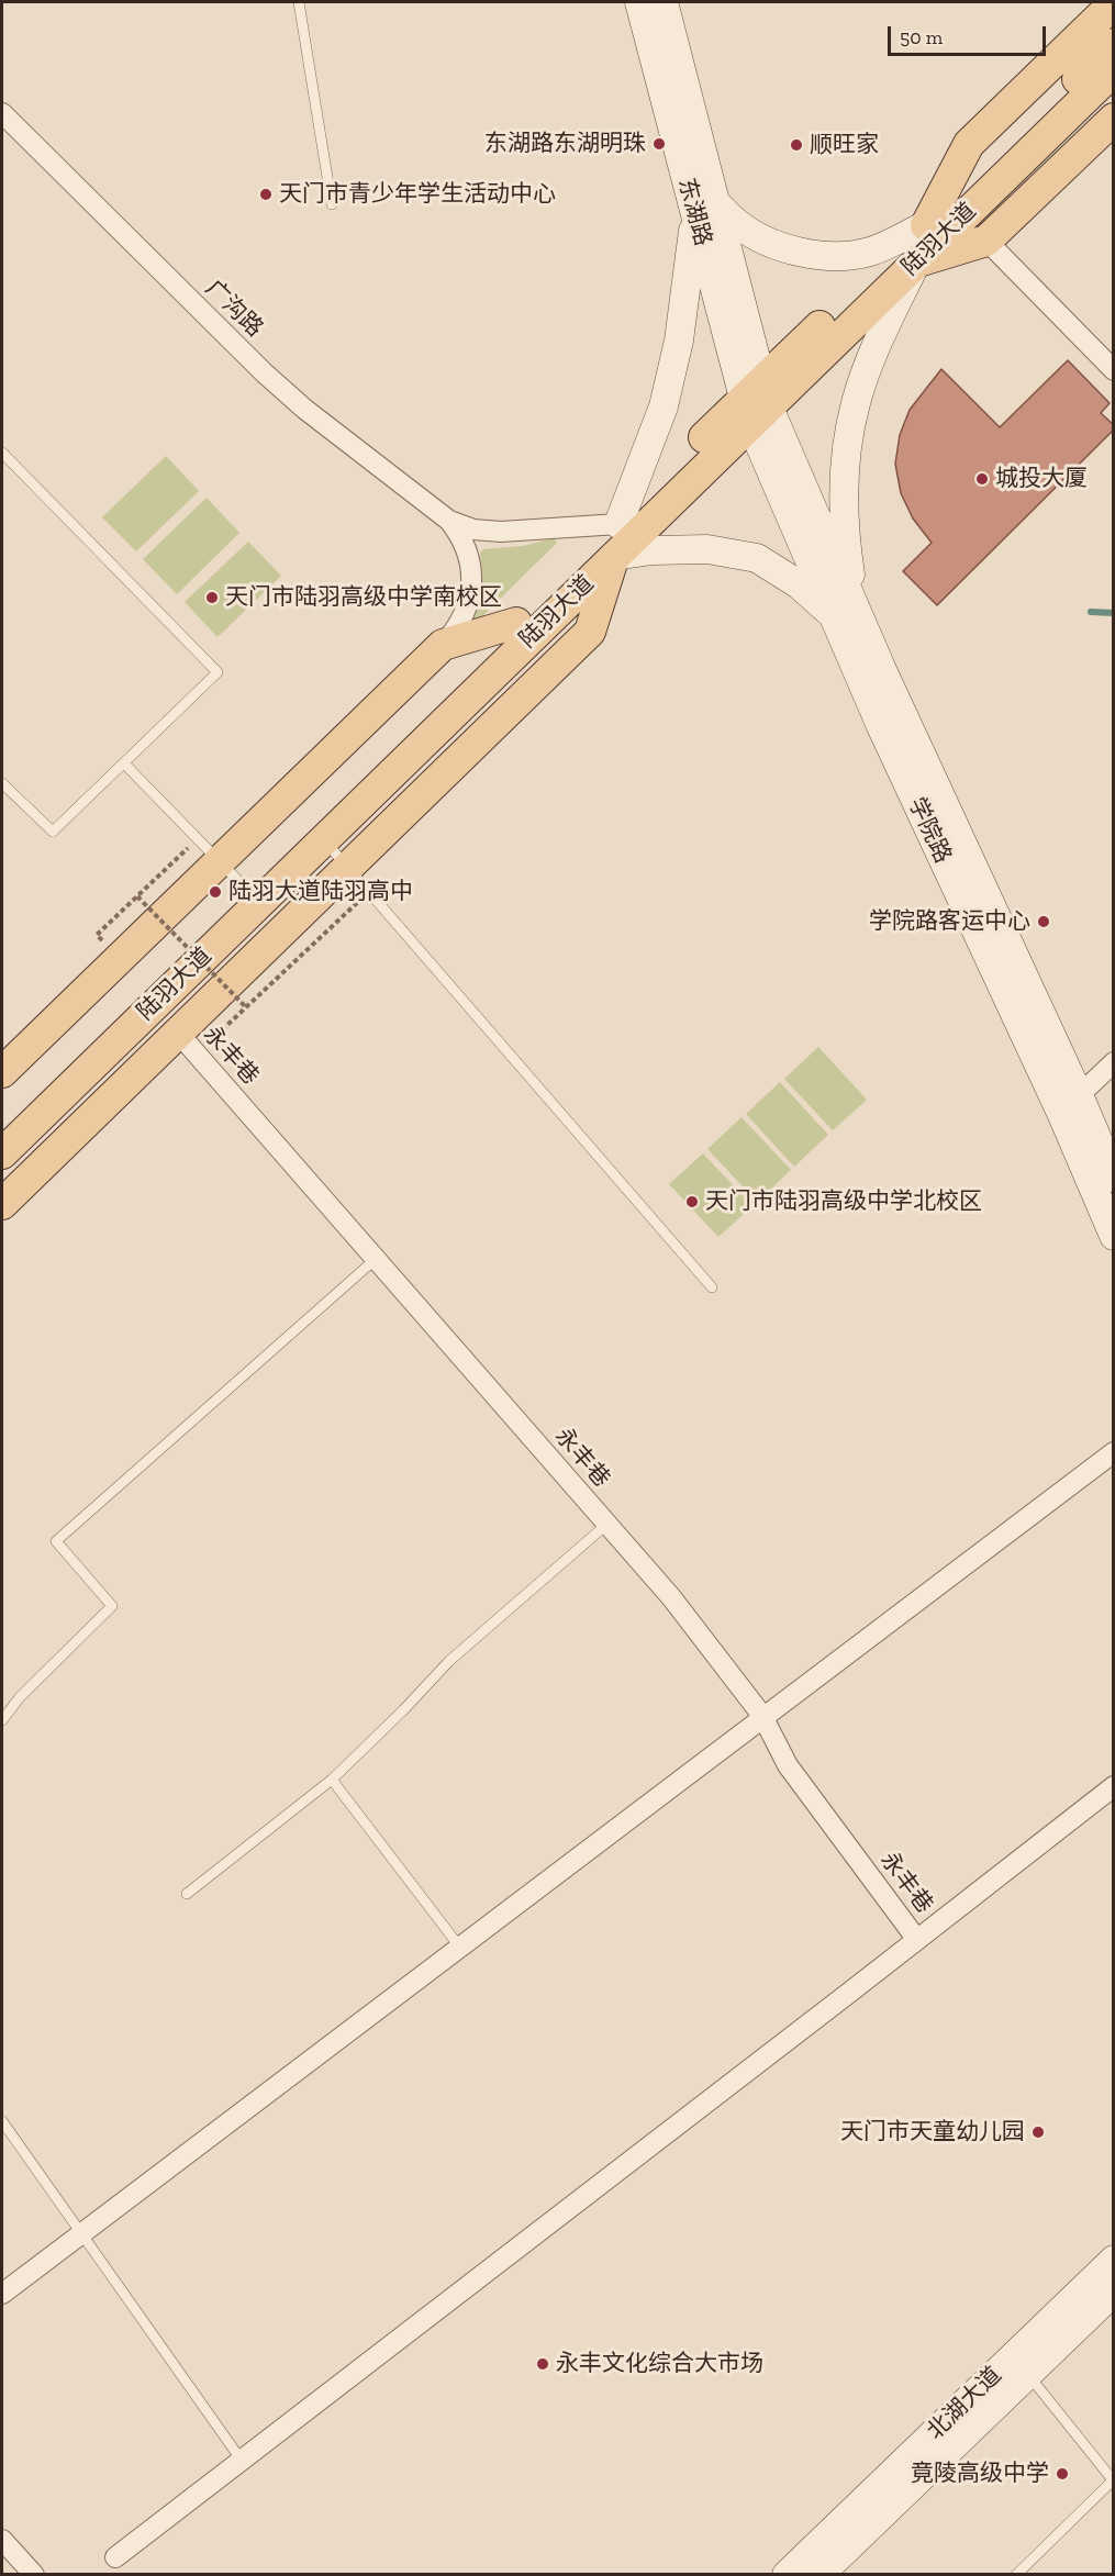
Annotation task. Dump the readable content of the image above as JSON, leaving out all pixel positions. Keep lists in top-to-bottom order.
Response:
{
  "streets": {
    "main road": [
      "东湖路",
      "陆羽大道",
      "学院路",
      "北湖大道"
    ],
    "street": ["广沟路", "永丰巷"]
  },
  "crossings": [
    ["东湖路", "陆羽大道"],
    ["东湖路", "学院路"],
    ["陆羽大道", "学院路"]
  ],
  "places": [
    "东湖路东湖明珠",
    "顺旺家",
    "天门市青少年学生活动中心",
    "城投大厦",
    "天门市陆羽高级中学南校区",
    "陆羽大道陆羽高中",
    "学院路客运中心",
    "天门市陆羽高级中学北校区",
    "天门市天童幼儿园",
    "永丰文化综合大市场",
    "竟陵高级中学"
  ],
  "scale_bar": "50 m"
}
